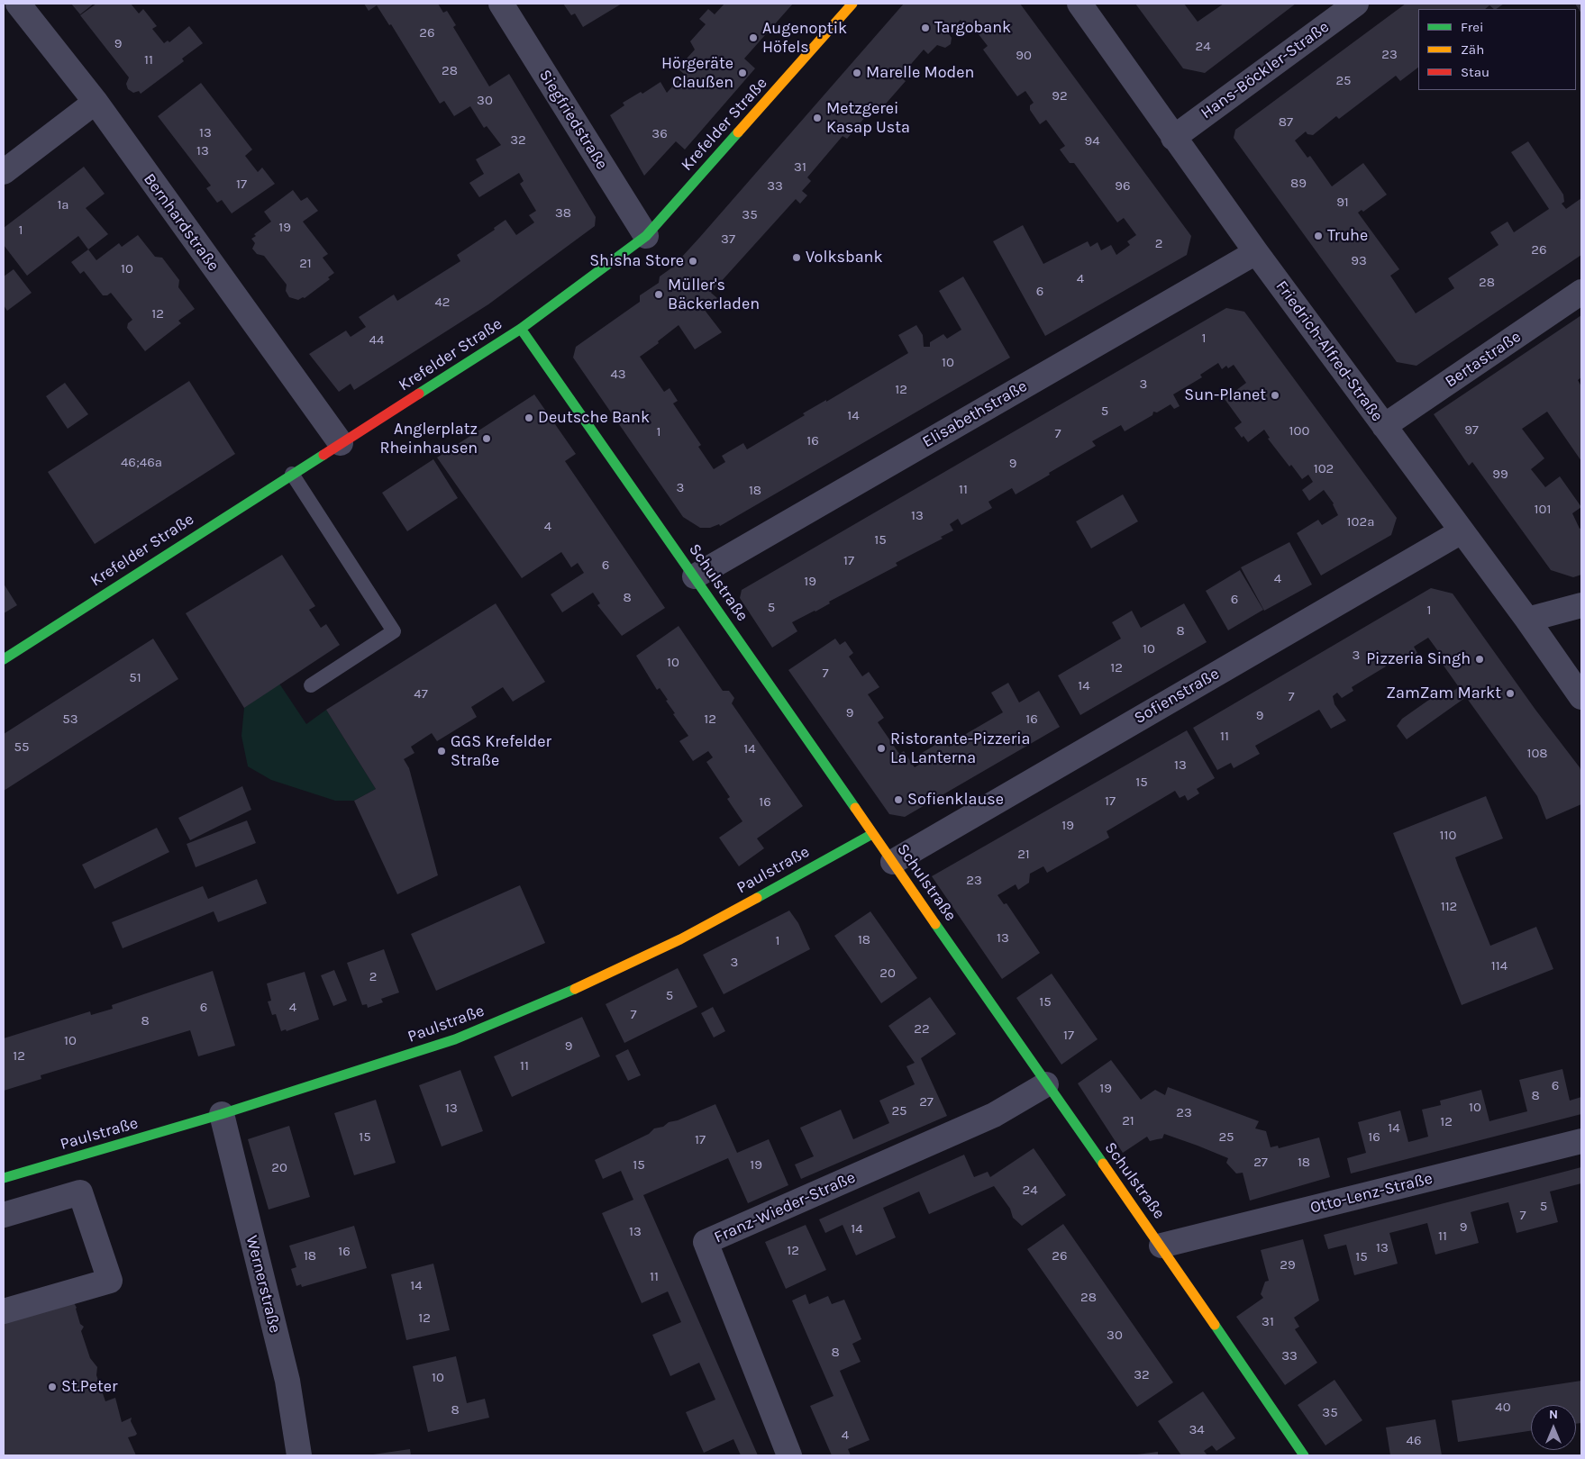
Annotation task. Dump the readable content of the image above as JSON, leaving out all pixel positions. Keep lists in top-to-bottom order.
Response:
{
  "streets": {
    "street": [
      "Hans-Böckler-Straße",
      "Siegfriedstraße",
      "Krefelder Straße",
      "Bernhardstraße",
      "Friedrich-Alfred-Straße",
      "Bertastraße",
      "Elisabethstraße",
      "Schulstraße",
      "Sofienstraße",
      "Paulstraße",
      "Otto-Lenz-Straße",
      "Franz-Wieder-Straße",
      "Wernerstraße"
    ]
  },
  "crossings": [
    ["Hans-Böckler-Straße", "Friedrich-Alfred-Straße"],
    ["Siegfriedstraße", "Krefelder Straße"],
    ["Krefelder Straße", "Bernhardstraße"],
    ["Krefelder Straße", "Schulstraße"],
    ["Friedrich-Alfred-Straße", "Bertastraße"],
    ["Friedrich-Alfred-Straße", "Elisabethstraße"],
    ["Friedrich-Alfred-Straße", "Sofienstraße"],
    ["Elisabethstraße", "Schulstraße"],
    ["Schulstraße", "Sofienstraße"],
    ["Schulstraße", "Paulstraße"],
    ["Schulstraße", "Otto-Lenz-Straße"],
    ["Schulstraße", "Franz-Wieder-Straße"],
    ["Paulstraße", "Wernerstraße"]
  ],
  "places": [
    "Targobank",
    "Augenoptik Höfels",
    "Hörgeräte Claußen",
    "Marelle Moden",
    "Metzgerei Kasap Usta",
    "Truhe",
    "Volksbank",
    "Shisha Store",
    "Müller's Bäckerladen",
    "Sun-Planet",
    "Deutsche Bank",
    "Anglerplatz Rheinhausen",
    "Pizzeria Singh",
    "ZamZam Markt",
    "Ristorante-Pizzeria La Lanterna",
    "GGS Krefelder Straße",
    "Sofienklause",
    "St.Peter"
  ],
  "house_numbers": [
    "26",
    "9",
    "24",
    "23",
    "90",
    "11",
    "28",
    "25",
    "92",
    "30",
    "87",
    "13",
    "36",
    "32",
    "94",
    "13",
    "31",
    "89",
    "17",
    "33",
    "96",
    "91",
    "1a",
    "38",
    "35",
    "19",
    "1",
    "37",
    "2",
    "26",
    "93",
    "21",
    "10",
    "4",
    "28",
    "6",
    "42",
    "12",
    "1",
    "44",
    "10",
    "43",
    "3",
    "12",
    "5",
    "14",
    "97",
    "100",
    "1",
    "7",
    "16",
    "46;46a",
    "9",
    "102",
    "99",
    "3",
    "11",
    "18",
    "101",
    "13",
    "102a",
    "4",
    "15",
    "17",
    "6",
    "4",
    "19",
    "8",
    "6",
    "5",
    "1",
    "8",
    "10",
    "3",
    "10",
    "12",
    "7",
    "51",
    "14",
    "47",
    "7",
    "9",
    "9",
    "53",
    "12",
    "16",
    "11",
    "55",
    "14",
    "108",
    "13",
    "15",
    "17",
    "16",
    "19",
    "110",
    "21",
    "23",
    "112",
    "13",
    "18",
    "1",
    "3",
    "114",
    "20",
    "2",
    "5",
    "15",
    "6",
    "4",
    "7",
    "8",
    "22",
    "17",
    "10",
    "9",
    "12",
    "11",
    "6",
    "19",
    "8",
    "27",
    "10",
    "13",
    "25",
    "23",
    "21",
    "12",
    "14",
    "15",
    "25",
    "16",
    "17",
    "27",
    "18",
    "15",
    "19",
    "20",
    "24",
    "5",
    "7",
    "9",
    "14",
    "13",
    "11",
    "13",
    "12",
    "16",
    "18",
    "26",
    "15",
    "29",
    "11",
    "14",
    "28",
    "12",
    "31",
    "30",
    "8",
    "33",
    "32",
    "10",
    "40",
    "8",
    "35",
    "34",
    "4",
    "46"
  ],
  "legend": ["Frei", "Zäh", "Stau"],
  "north": "top"
}
